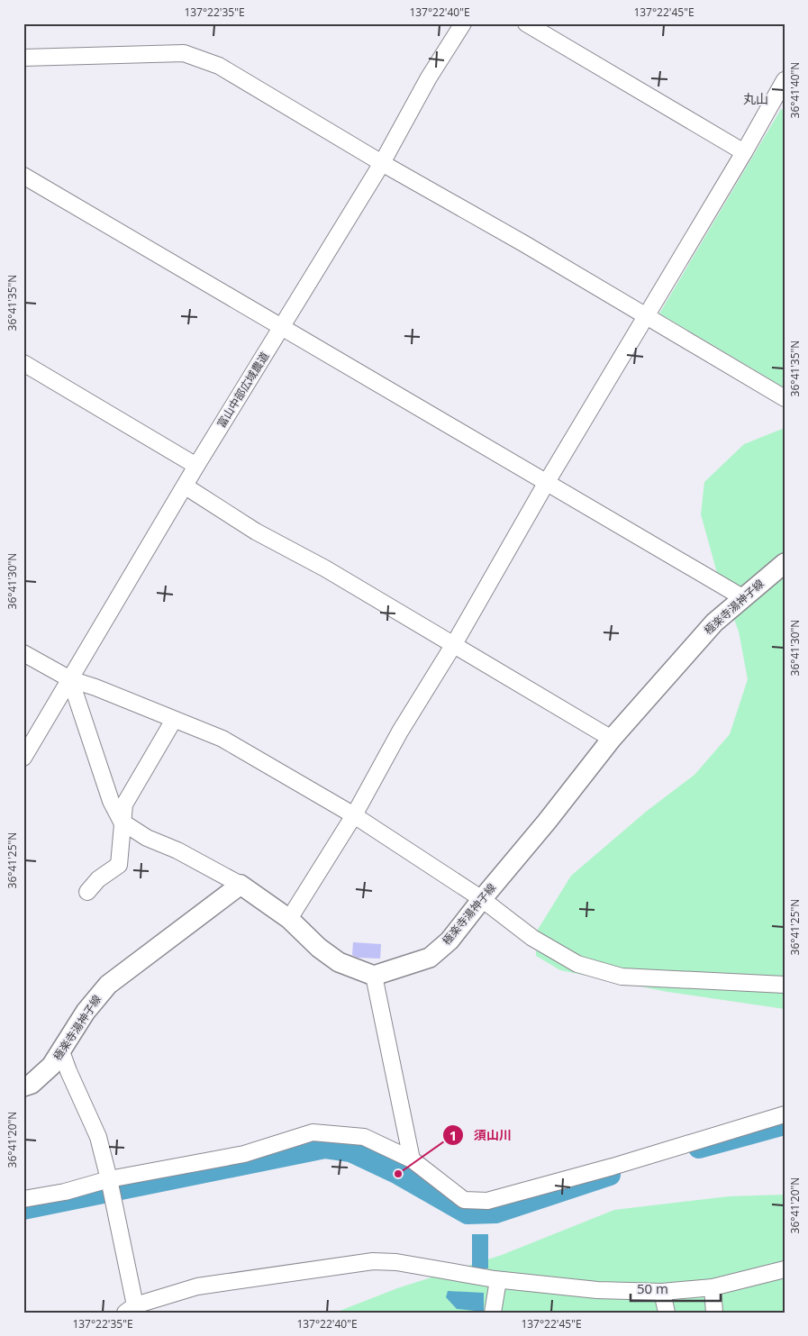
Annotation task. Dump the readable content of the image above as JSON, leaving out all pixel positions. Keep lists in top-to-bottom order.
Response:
{
  "streets": {
    "main road": ["極楽寺湯神子線"],
    "street": ["富山中部広域農道"]
  },
  "districts": ["丸山"],
  "places": ["須山川"],
  "scale_bar": "50 m",
  "coordinates": [
    "137°22'35\"E",
    "137°22'40\"E",
    "137°22'45\"E",
    "36°41'40\"N",
    "36°41'35\"N",
    "36°41'30\"N",
    "36°41'25\"N",
    "36°41'20\"N"
  ]
}
